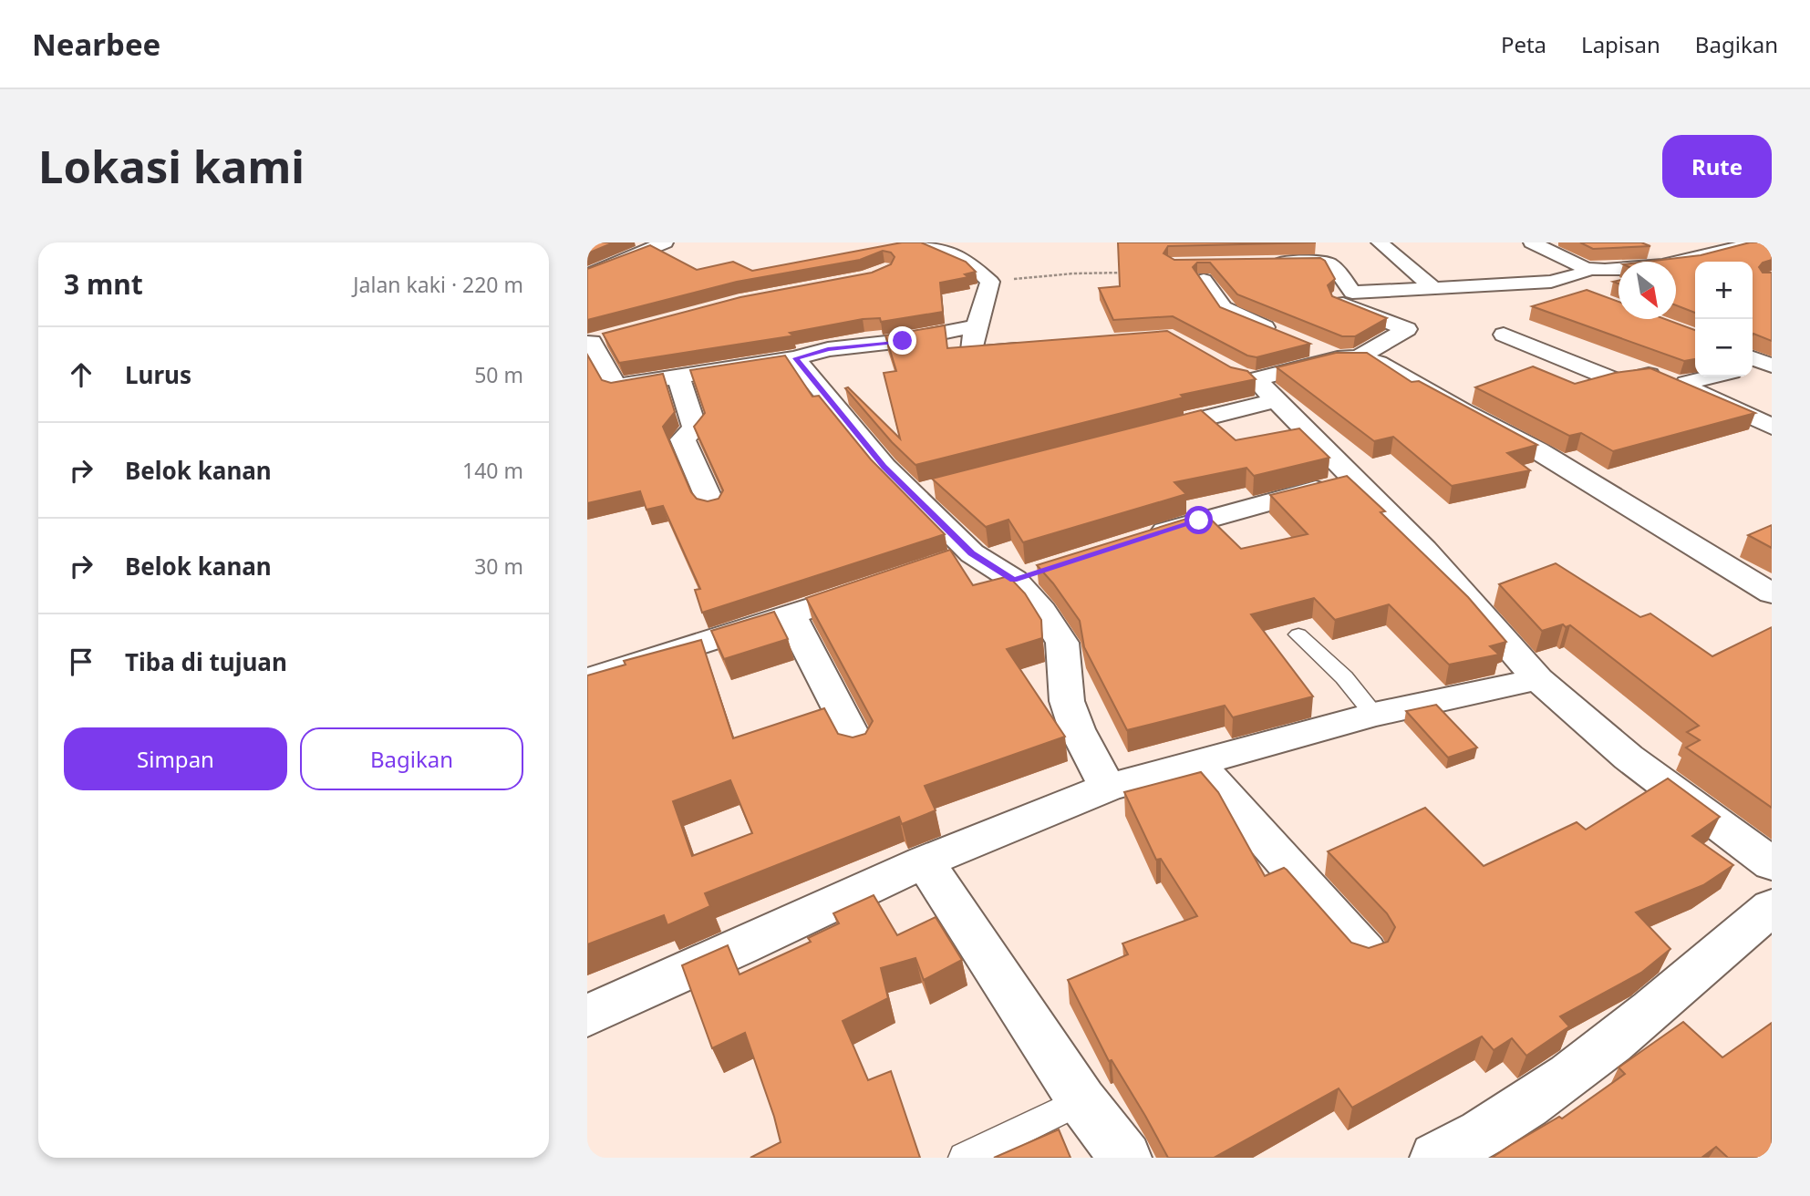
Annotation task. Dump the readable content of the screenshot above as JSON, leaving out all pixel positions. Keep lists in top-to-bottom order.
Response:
{
  "north": "bottom right",
  "page": {
    "header": "Nearbee",
    "nav": ["Peta", "Lapisan", "Bagikan"],
    "buttons": [
      "Rute",
      ["Simpan", "Bagikan"]
    ],
    "title": "Lokasi kami",
    "heading": ["3 mnt", "Jalan kaki · 220 m"],
    "map_buttons": ["+", "−"],
    "list": [
      ["Lurus", "50 m"],
      ["Belok kanan", "140 m"],
      ["Belok kanan", "30 m"],
      "Tiba di tujuan"
    ]
  }
}
